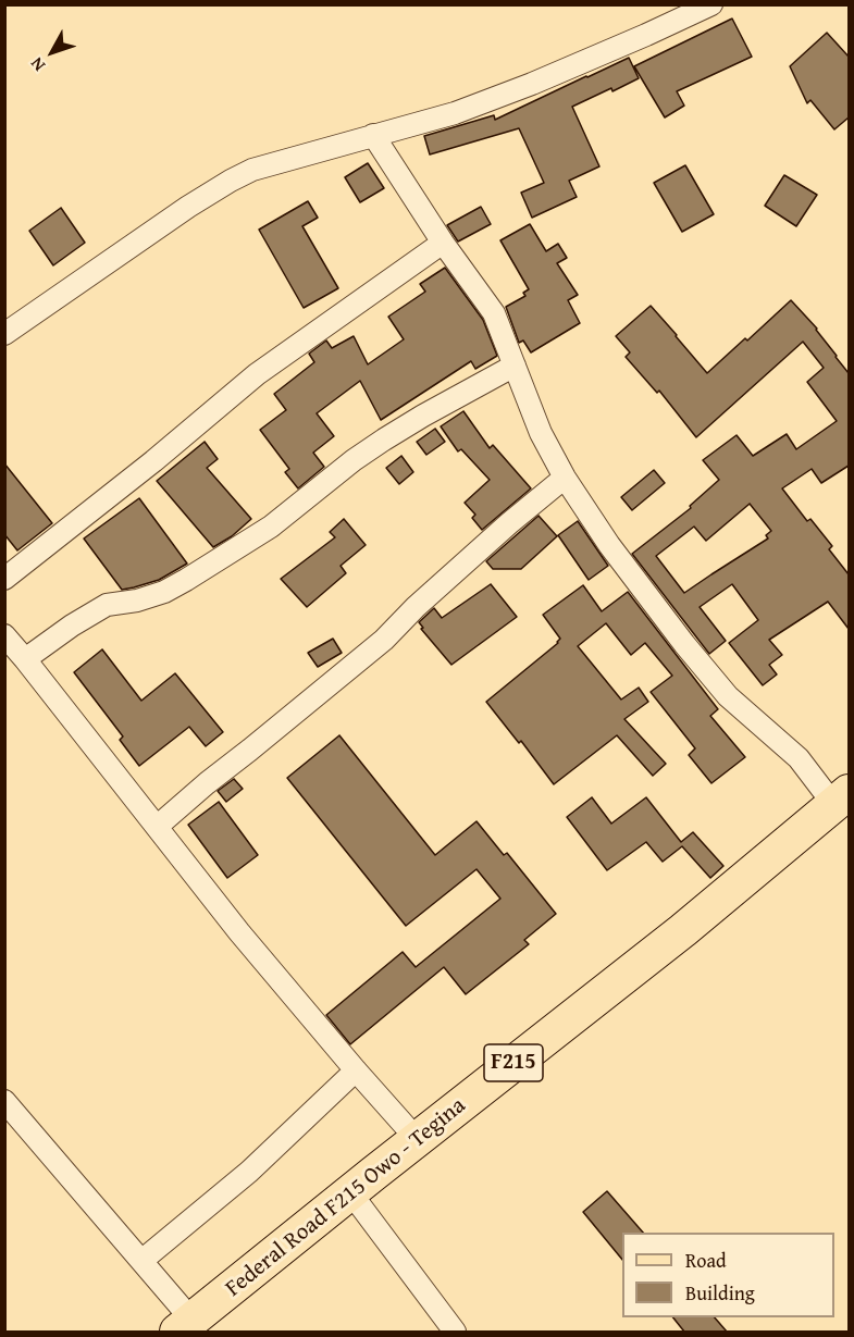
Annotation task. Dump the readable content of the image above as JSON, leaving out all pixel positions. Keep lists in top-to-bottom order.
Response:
{
  "streets": {
    "main road": ["F215", "Federal Road F215 Owo - Tegina"]
  },
  "legend": ["Road", "Building"],
  "north": "bottom left"
}
